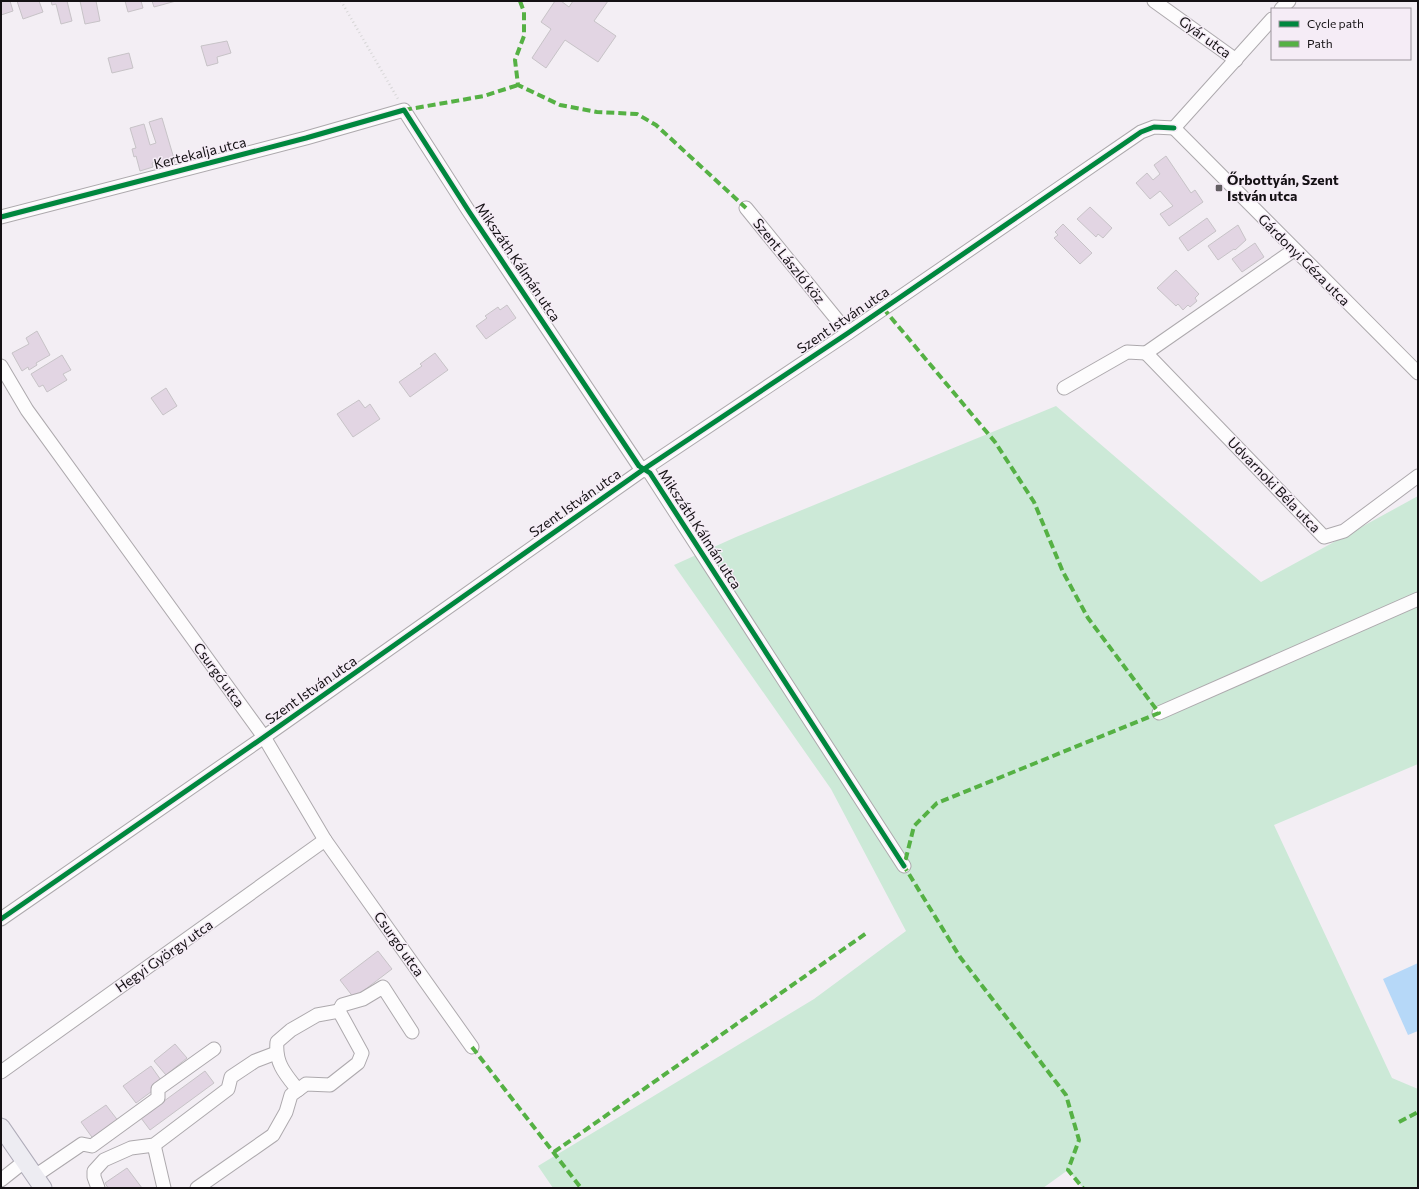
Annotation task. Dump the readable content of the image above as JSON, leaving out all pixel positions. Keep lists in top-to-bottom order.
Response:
{
  "streets": {
    "street": [
      "Gyár utca",
      "Kertekalja utca",
      "Gárdonyi Géza utca",
      "Szent László köz",
      "Mikszáth Kálmán utca",
      "Szent István utca",
      "Udvarnoki Béla utca",
      "Csurgó utca",
      "Hegyi György utca"
    ]
  },
  "crossings": [
    ["Kertekalja utca", "Mikszáth Kálmán utca"],
    ["Gárdonyi Géza utca", "Szent István utca"],
    ["Szent László köz", "Szent István utca"],
    ["Mikszáth Kálmán utca", "Szent István utca"],
    ["Szent István utca", "Csurgó utca"],
    ["Csurgó utca", "Hegyi György utca"]
  ],
  "places": {
    "transit": ["Őrbottyán, Szent István utca"]
  },
  "legend": ["Cycle path", "Path"]
}
